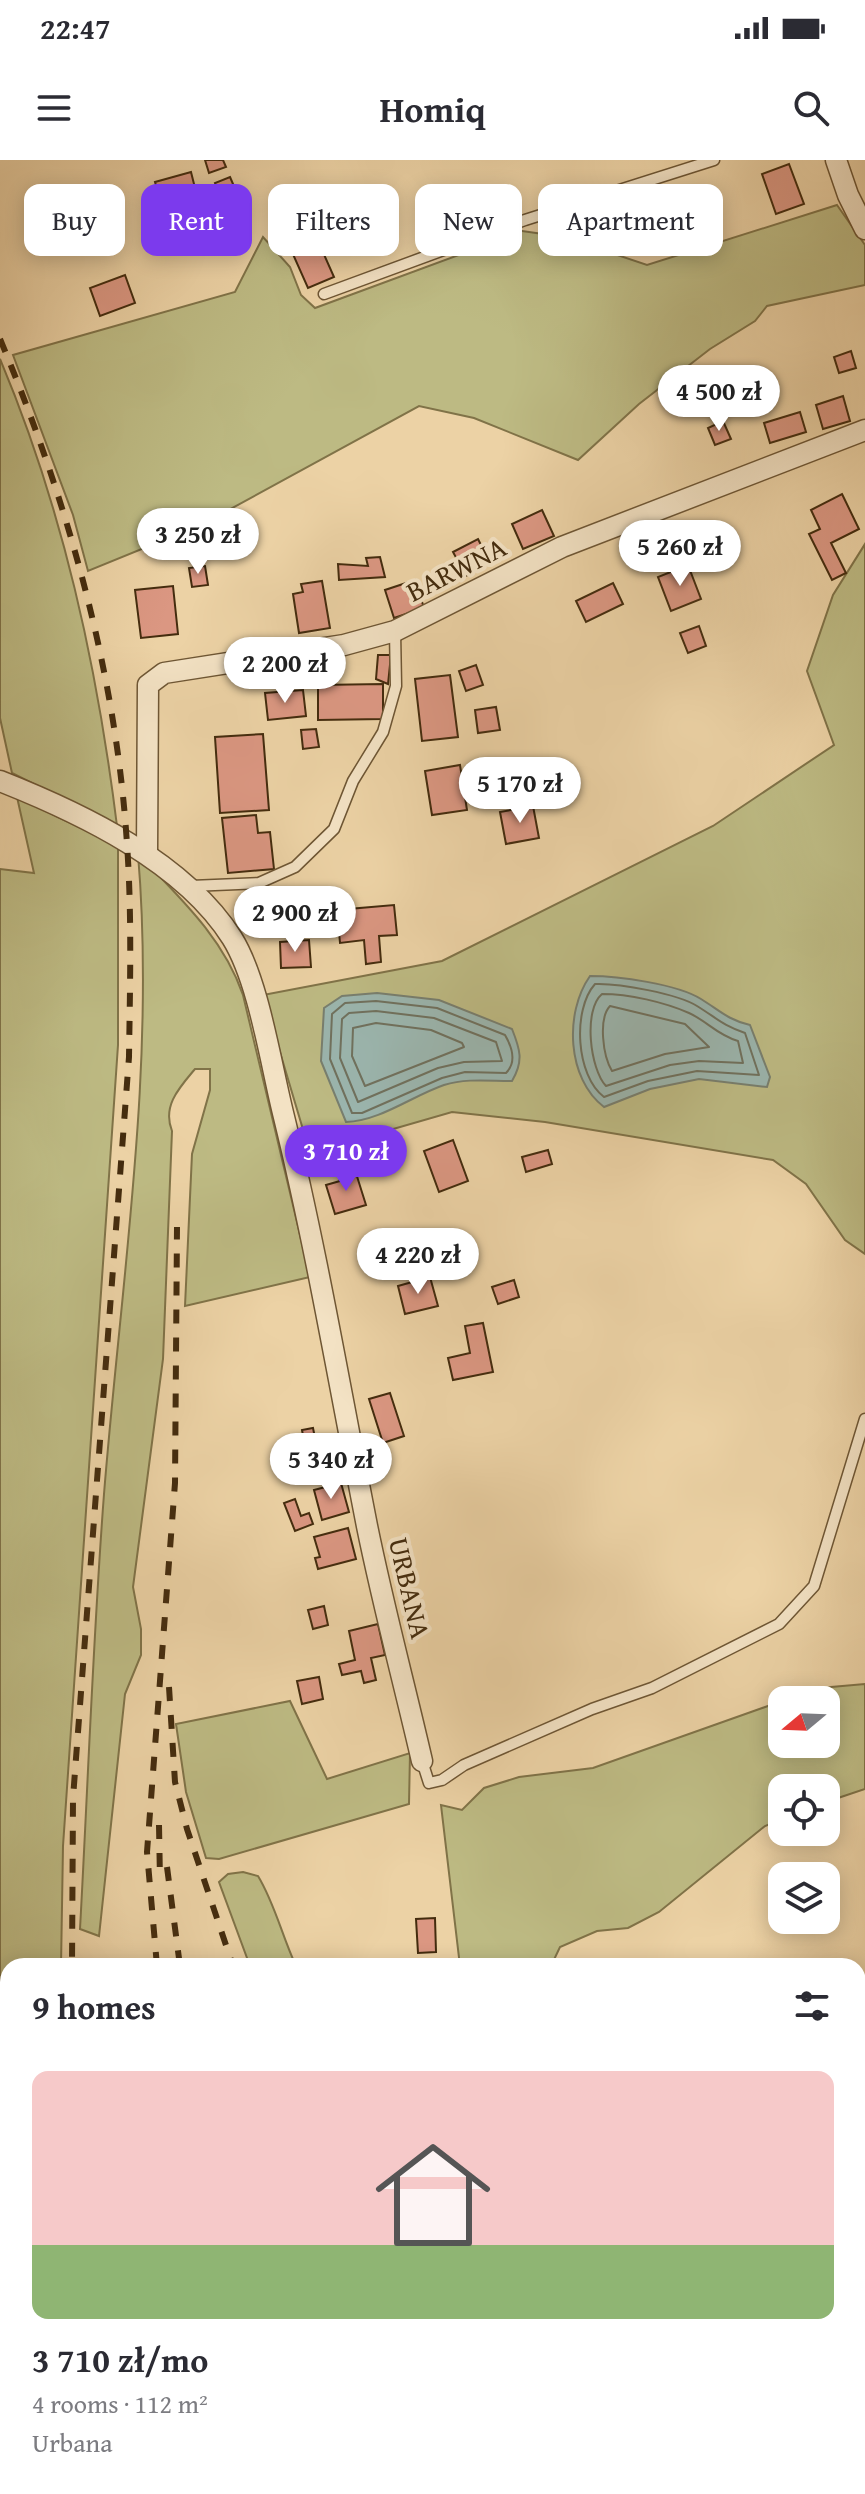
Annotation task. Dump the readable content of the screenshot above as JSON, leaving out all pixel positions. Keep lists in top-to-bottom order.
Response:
{
  "streets": {
    "street": ["BARWNA", "URBANA"]
  },
  "crossings": [
    ["BARWNA", "URBANA"]
  ],
  "north": "left",
  "page": {
    "status": "22:47",
    "header": "Homiq",
    "chip": [
      "Buy",
      "Rent",
      "Filters",
      "New",
      "Apartment"
    ],
    "price": [
      "4 500 zł",
      "3 250 zł",
      "5 260 zł",
      "2 200 zł",
      "5 170 zł",
      "2 900 zł",
      "3 710 zł",
      "4 220 zł",
      "5 340 zł"
    ],
    "heading": "9 homes",
    "list": [
      {
        "name": "3 710 zł/mo",
        "note": "4 rooms · 112 m² · Urbana"
      }
    ]
  }
}
